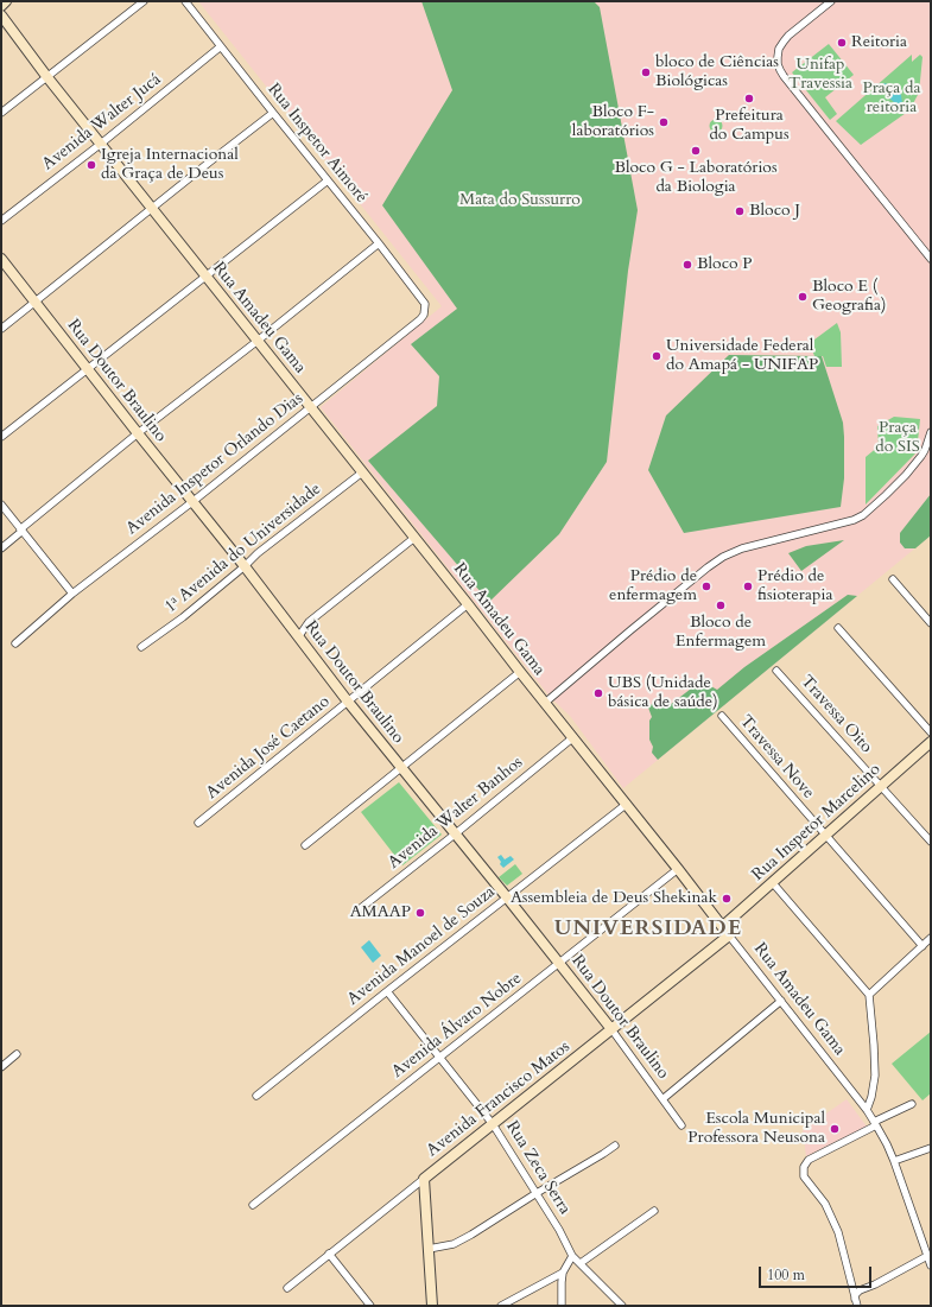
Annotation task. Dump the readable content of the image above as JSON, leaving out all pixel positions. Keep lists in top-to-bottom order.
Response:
{
  "streets": {
    "street": [
      "Avenida Walter Jucá",
      "Rua Inspetor Aimoré",
      "Rua Amadeu Gama",
      "Rua Doutor Braulino",
      "Avenida Inspetor Orlando Dias",
      "1ª Avenida do Universidade",
      "Travessa Oito",
      "Avenida José Caetano",
      "Travessa Nove",
      "Avenida Walter Banhos",
      "Rua Inspetor Marcelino",
      "Avenida Manoel de Souza",
      "Avenida Álvaro Nobre",
      "Avenida Francisco Matos",
      "Rua Zeca Serra"
    ]
  },
  "crossings": [
    ["Avenida Walter Jucá", "Rua Inspetor Aimoré"],
    ["Avenida Walter Jucá", "Rua Amadeu Gama"],
    ["Rua Inspetor Aimoré", "Avenida Inspetor Orlando Dias"],
    ["Rua Amadeu Gama", "Avenida Inspetor Orlando Dias"],
    ["Rua Amadeu Gama", "1ª Avenida do Universidade"],
    ["Rua Amadeu Gama", "Avenida José Caetano"],
    ["Rua Amadeu Gama", "Avenida Walter Banhos"],
    ["Rua Amadeu Gama", "Rua Inspetor Marcelino"],
    ["Rua Amadeu Gama", "Avenida Manoel de Souza"],
    ["Rua Amadeu Gama", "Avenida Álvaro Nobre"],
    ["Rua Amadeu Gama", "Avenida Francisco Matos"],
    ["Rua Doutor Braulino", "Avenida Inspetor Orlando Dias"],
    ["Rua Doutor Braulino", "1ª Avenida do Universidade"],
    ["Rua Doutor Braulino", "Avenida José Caetano"],
    ["Rua Doutor Braulino", "Avenida Walter Banhos"],
    ["Rua Doutor Braulino", "Avenida Manoel de Souza"],
    ["Rua Doutor Braulino", "Avenida Álvaro Nobre"],
    ["Rua Doutor Braulino", "Avenida Francisco Matos"],
    ["Travessa Oito", "Rua Inspetor Marcelino"],
    ["Travessa Nove", "Rua Inspetor Marcelino"],
    ["Avenida Manoel de Souza", "Rua Zeca Serra"],
    ["Avenida Álvaro Nobre", "Rua Zeca Serra"],
    ["Avenida Francisco Matos", "Rua Zeca Serra"]
  ],
  "districts": ["UNIVERSIDADE"],
  "parks": [
    "Unifap Travessia",
    "Praça da reitoria",
    "Mata do Sussurro",
    "Praça do SIS"
  ],
  "places": [
    "Reitoria",
    "bloco de Ciências Biológicas",
    "Prefeitura do Campus",
    "Bloco F- laboratórios",
    "Bloco G - Laboratórios da Biologia",
    "Igreja Internacional da Graça de Deus",
    "Bloco J",
    "Bloco P",
    "Bloco E ( Geografia)",
    "Universidade Federal do Amapá - UNIFAP",
    "Prédio de enfermagem",
    "Prédio de fisioterapia",
    "Bloco de Enfermagem",
    "UBS (Unidade básica de saúde)",
    "Assembleia de Deus Shekinak",
    "AMAAP",
    "Escola Municipal Professora Neusona"
  ],
  "scale_bar": "100 m"
}
